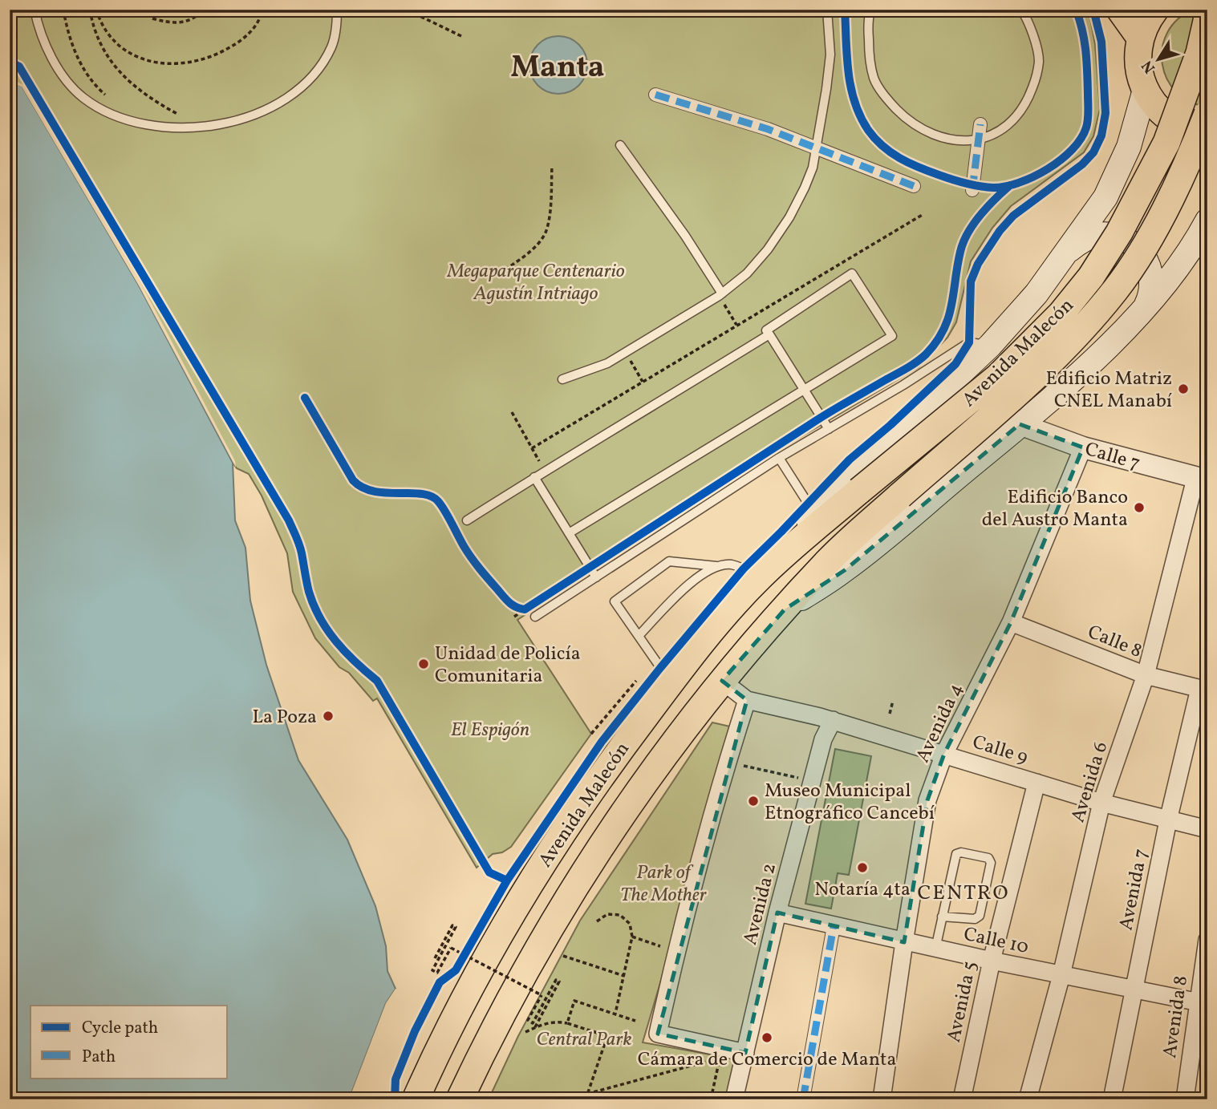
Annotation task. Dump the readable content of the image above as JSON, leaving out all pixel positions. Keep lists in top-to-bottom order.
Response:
{
  "streets": {
    "main road": ["Avenida Malecón"],
    "street": [
      "Calle 7",
      "Calle 8",
      "Avenida 4",
      "Calle 9",
      "Avenida 6",
      "Avenida 7",
      "Avenida 2",
      "Calle 10",
      "Avenida 5",
      "Avenida 8"
    ]
  },
  "crossings": [
    ["Avenida Malecón", "Calle 7"],
    ["Avenida Malecón", "Calle 9"],
    ["Calle 7", "Avenida 4"],
    ["Calle 7", "Avenida 6"],
    ["Calle 8", "Avenida 4"],
    ["Calle 8", "Avenida 6"],
    ["Calle 8", "Avenida 7"],
    ["Avenida 4", "Calle 9"],
    ["Avenida 4", "Calle 10"],
    ["Calle 9", "Avenida 6"],
    ["Calle 9", "Avenida 7"],
    ["Calle 9", "Avenida 2"],
    ["Calle 9", "Avenida 5"],
    ["Avenida 6", "Calle 10"],
    ["Avenida 7", "Calle 10"],
    ["Avenida 2", "Calle 10"],
    ["Calle 10", "Avenida 5"],
    ["Calle 10", "Avenida 8"]
  ],
  "districts": ["Manta", "CENTRO"],
  "parks": [
    "Megaparque Centenario Agustín Intriago",
    "El Espigón",
    "Park of The Mother",
    "Central Park"
  ],
  "places": [
    "Edificio Matriz CNEL Manabí",
    "Edificio Banco del Austro Manta",
    "Unidad de Policía Comunitaria",
    "La Poza",
    "Museo Municipal Etnográfico Cancebí",
    "Notaría 4ta",
    "Cámara de Comercio de Manta"
  ],
  "legend": ["Cycle path", "Path"],
  "north": "bottom left"
}
